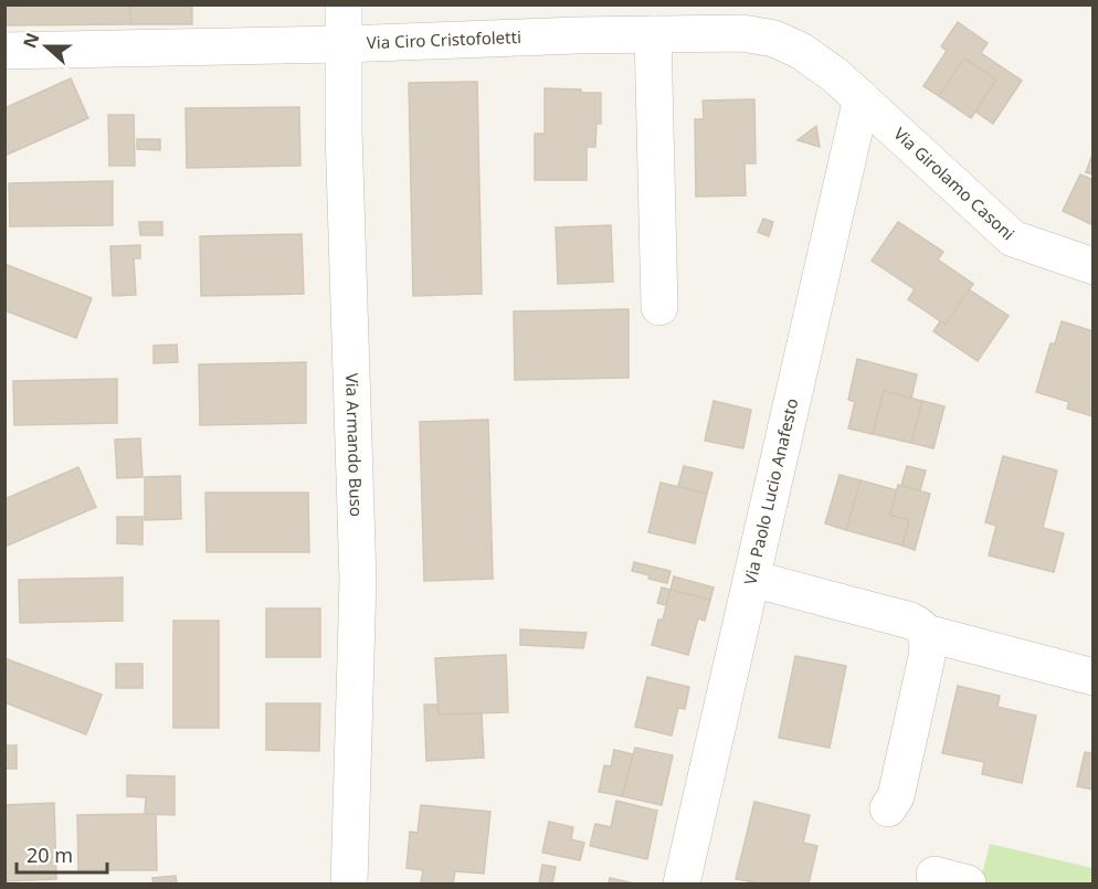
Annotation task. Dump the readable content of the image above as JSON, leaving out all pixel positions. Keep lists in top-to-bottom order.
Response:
{
  "streets": {
    "street": [
      "Via Ciro Cristofoletti",
      "Via Girolamo Casoni",
      "Via Armando Buso",
      "Via Paolo Lucio Anafesto"
    ]
  },
  "crossings": [
    ["Via Ciro Cristofoletti", "Via Girolamo Casoni"],
    ["Via Ciro Cristofoletti", "Via Armando Buso"],
    ["Via Ciro Cristofoletti", "Via Paolo Lucio Anafesto"],
    ["Via Girolamo Casoni", "Via Paolo Lucio Anafesto"]
  ],
  "scale_bar": "20 m",
  "north": "left"
}
